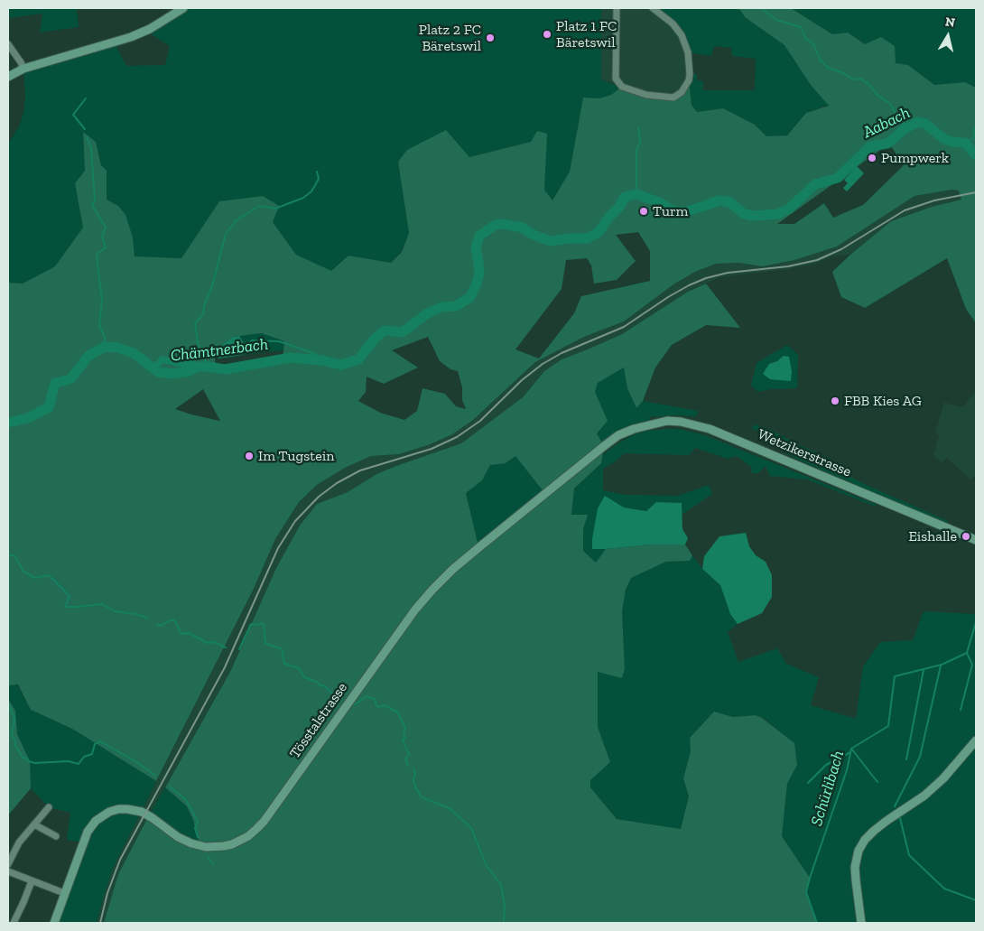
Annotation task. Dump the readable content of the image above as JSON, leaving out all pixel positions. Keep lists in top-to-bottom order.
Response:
{
  "streets": {
    "main road": ["Wetzikerstrasse", "Tösstalstrasse"]
  },
  "crossings": [
    ["Wetzikerstrasse", "Tösstalstrasse"]
  ],
  "water": ["Aabach", "Chämtnerbach", "Schürlibach"],
  "places": [
    "Platz 1 FC Bäretswil",
    "Platz 2 FC Bäretswil",
    "Pumpwerk",
    "Turm",
    "FBB Kies AG",
    "Im Tugstein",
    "Eishalle"
  ],
  "north": "top"
}
